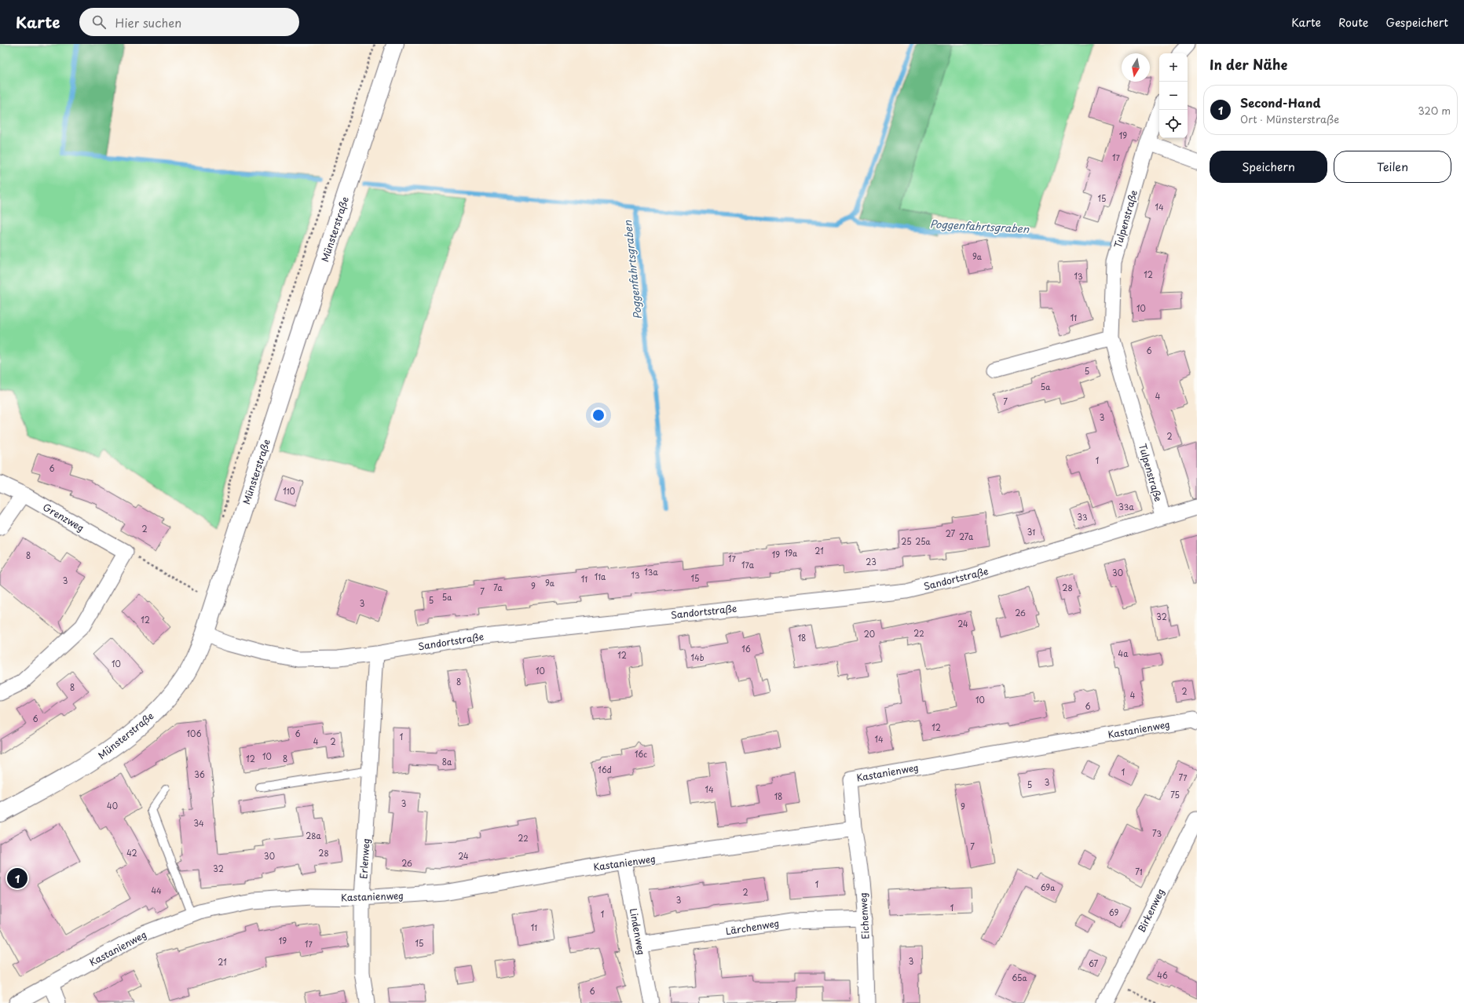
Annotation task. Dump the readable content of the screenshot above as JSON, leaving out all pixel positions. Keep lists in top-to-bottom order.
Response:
{
  "streets": {
    "main road": ["Münsterstraße"],
    "street": [
      "Tulpenstraße",
      "Grenzweg",
      "Sandortstraße",
      "Kastanienweg",
      "Erlenweg",
      "Birkenweg",
      "Eichenweg",
      "Lärchenweg",
      "Lindenweg"
    ]
  },
  "crossings": [
    ["Tulpenstraße", "Sandortstraße"],
    ["Münsterstraße", "Sandortstraße"],
    ["Sandortstraße", "Erlenweg"],
    ["Kastanienweg", "Erlenweg"],
    ["Kastanienweg", "Eichenweg"],
    ["Kastanienweg", "Lindenweg"],
    ["Eichenweg", "Lärchenweg"],
    ["Lärchenweg", "Lindenweg"]
  ],
  "water": ["Poggenfahrtsgraben"],
  "house_numbers": [
    "19",
    "17",
    "15",
    "14",
    "9a",
    "12",
    "13",
    "10",
    "11",
    "6",
    "5",
    "5a",
    "4",
    "7",
    "3",
    "2",
    "1",
    "6",
    "110",
    "33a",
    "33",
    "2",
    "31",
    "27",
    "27a",
    "25",
    "25a",
    "21",
    "19a",
    "19",
    "8",
    "17",
    "23",
    "17a",
    "13a",
    "30",
    "13",
    "11a",
    "15",
    "11",
    "3",
    "9a",
    "9",
    "7a",
    "28",
    "7",
    "5a",
    "5",
    "3",
    "26",
    "32",
    "12",
    "24",
    "22",
    "20",
    "18",
    "16",
    "4a",
    "12",
    "14b",
    "10",
    "10",
    "8",
    "8",
    "2",
    "4",
    "10",
    "6",
    "6",
    "12",
    "106",
    "6",
    "1",
    "14",
    "4",
    "2",
    "16c",
    "10",
    "12",
    "8",
    "8a",
    "16d",
    "1",
    "36",
    "77",
    "3",
    "5",
    "14",
    "75",
    "18",
    "3",
    "40",
    "9",
    "34",
    "73",
    "28a",
    "22",
    "7",
    "42",
    "28",
    "30",
    "24",
    "26",
    "32",
    "71",
    "1",
    "69a",
    "44",
    "2",
    "3",
    "1",
    "69",
    "1",
    "11",
    "19",
    "15",
    "17",
    "3",
    "21",
    "67",
    "46",
    "65a",
    "6"
  ],
  "north": "bottom",
  "page": {
    "header": "Karte",
    "search": "Hier suchen",
    "nav": ["Karte", "Route", "Gespeichert"],
    "heading": "In der Nähe",
    "map_buttons": ["+", "−"],
    "list": [
      {
        "mark": "1",
        "name": "Second-Hand",
        "note": "Ort · Münsterstraße",
        "value": "320 m"
      }
    ],
    "buttons": ["Speichern", "Teilen"],
    "pins": "1"
  }
}
